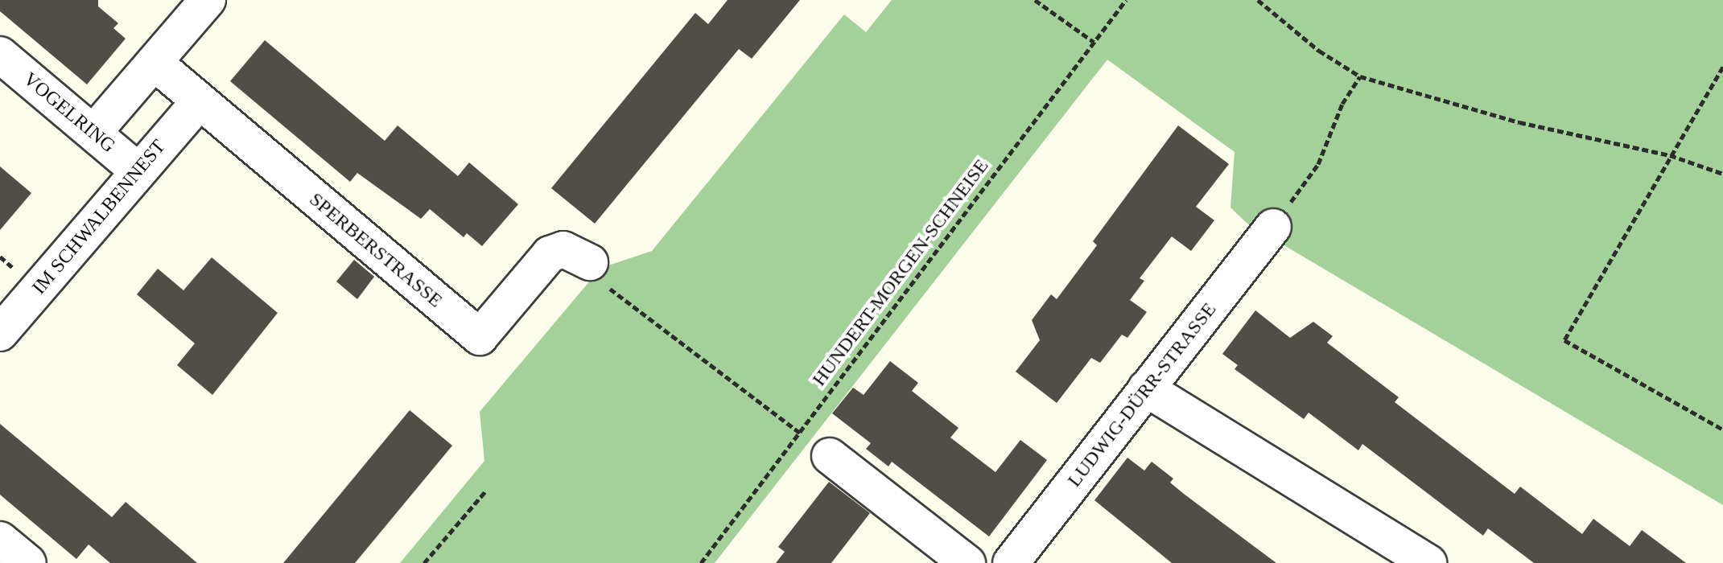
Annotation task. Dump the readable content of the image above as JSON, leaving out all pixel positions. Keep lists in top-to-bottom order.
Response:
{
  "streets": {
    "street": [
      "VOGELRING",
      "IM SCHWALBENNEST",
      "SPERBERSTRASSE",
      "LUDWIG-DÜRR-STRASSE"
    ],
    "path": ["HUNDERT-MORGEN-SCHNEISE"]
  },
  "crossings": [
    ["VOGELRING", "IM SCHWALBENNEST"],
    ["IM SCHWALBENNEST", "SPERBERSTRASSE"]
  ]
}
